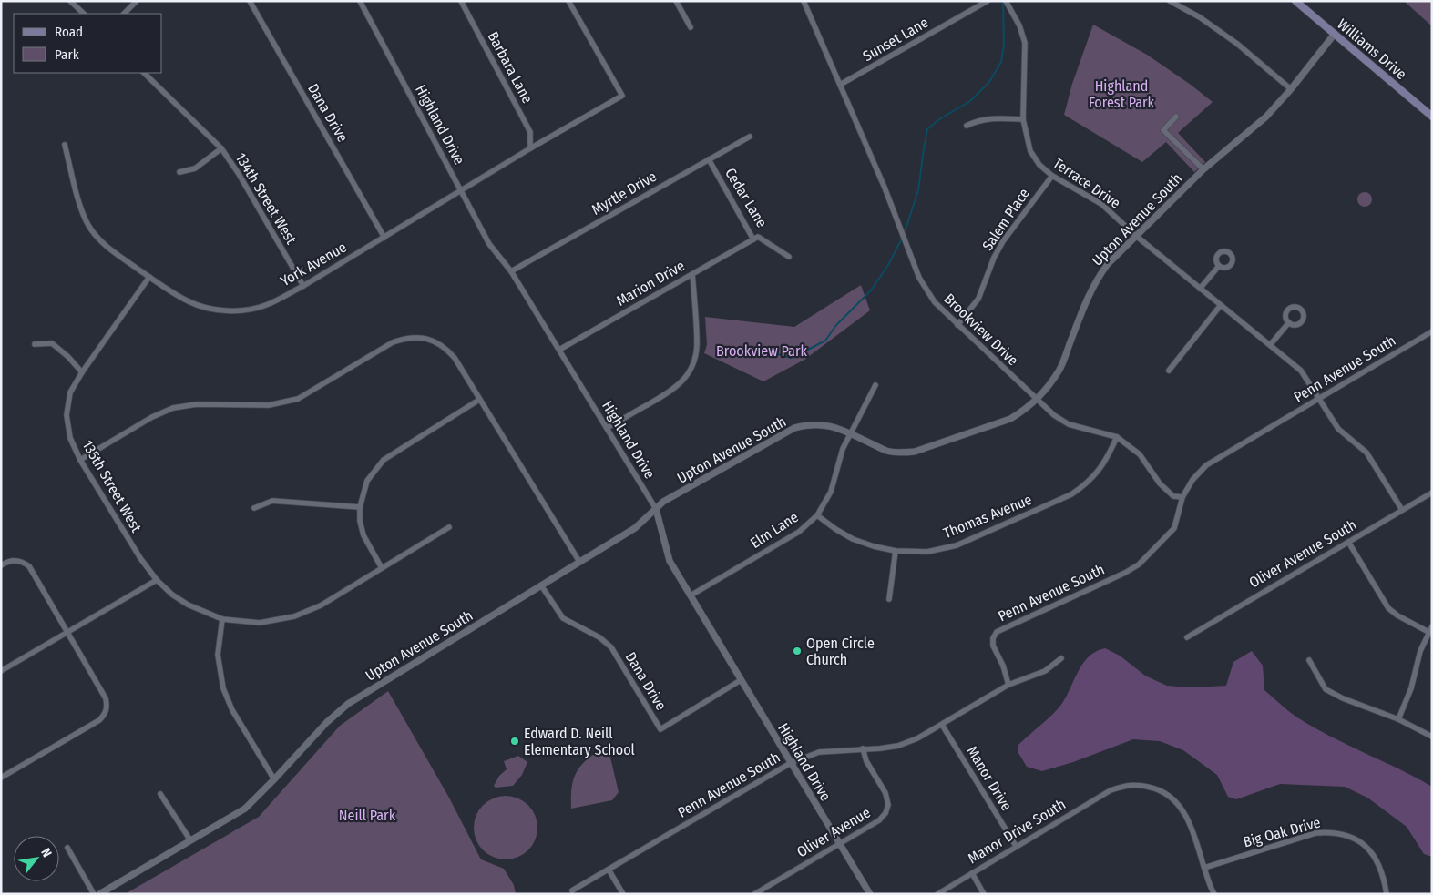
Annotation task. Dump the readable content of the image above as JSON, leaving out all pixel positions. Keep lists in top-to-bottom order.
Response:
{
  "streets": {
    "main road": ["Williams Drive"],
    "street": [
      "Sunset Lane",
      "Barbara Lane",
      "Dana Drive",
      "Highland Drive",
      "Terrace Drive",
      "Myrtle Drive",
      "Cedar Lane",
      "134th Street West",
      "Salem Place",
      "Upton Avenue South",
      "York Avenue",
      "Marion Drive",
      "Brookview Drive",
      "Penn Avenue South",
      "135th Street West",
      "Thomas Avenue",
      "Elm Lane",
      "Oliver Avenue South",
      "Manor Drive",
      "Manor Drive South",
      "Oliver Avenue",
      "Big Oak Drive"
    ]
  },
  "crossings": [
    ["Sunset Lane", "Brookview Drive"],
    ["Williams Drive", "Upton Avenue South"],
    ["Barbara Lane", "York Avenue"],
    ["Dana Drive", "Highland Drive"],
    ["Dana Drive", "Upton Avenue South"],
    ["Dana Drive", "York Avenue"],
    ["Highland Drive", "Myrtle Drive"],
    ["Highland Drive", "Upton Avenue South"],
    ["Highland Drive", "York Avenue"],
    ["Highland Drive", "Marion Drive"],
    ["Highland Drive", "Penn Avenue South"],
    ["Highland Drive", "Elm Lane"],
    ["Highland Drive", "Oliver Avenue"],
    ["Terrace Drive", "Salem Place"],
    ["Terrace Drive", "Upton Avenue South"],
    ["Terrace Drive", "Penn Avenue South"],
    ["Terrace Drive", "Oliver Avenue South"],
    ["Myrtle Drive", "Cedar Lane"],
    ["Cedar Lane", "Marion Drive"],
    ["134th Street West", "York Avenue"],
    ["Salem Place", "Brookview Drive"],
    ["Upton Avenue South", "Brookview Drive"],
    ["Upton Avenue South", "Elm Lane"],
    ["York Avenue", "135th Street West"],
    ["Brookview Drive", "Penn Avenue South"],
    ["Brookview Drive", "Thomas Avenue"],
    ["Penn Avenue South", "Manor Drive"],
    ["Penn Avenue South", "Oliver Avenue"],
    ["Thomas Avenue", "Elm Lane"],
    ["Manor Drive", "Manor Drive South"],
    ["Manor Drive South", "Big Oak Drive"]
  ],
  "parks": ["Highland Forest Park", "Brookview Park", "Neill Park"],
  "places": ["Open Circle Church", "Edward D. Neill Elementary School"],
  "legend": ["Road", "Park"],
  "north": "top right"
}
